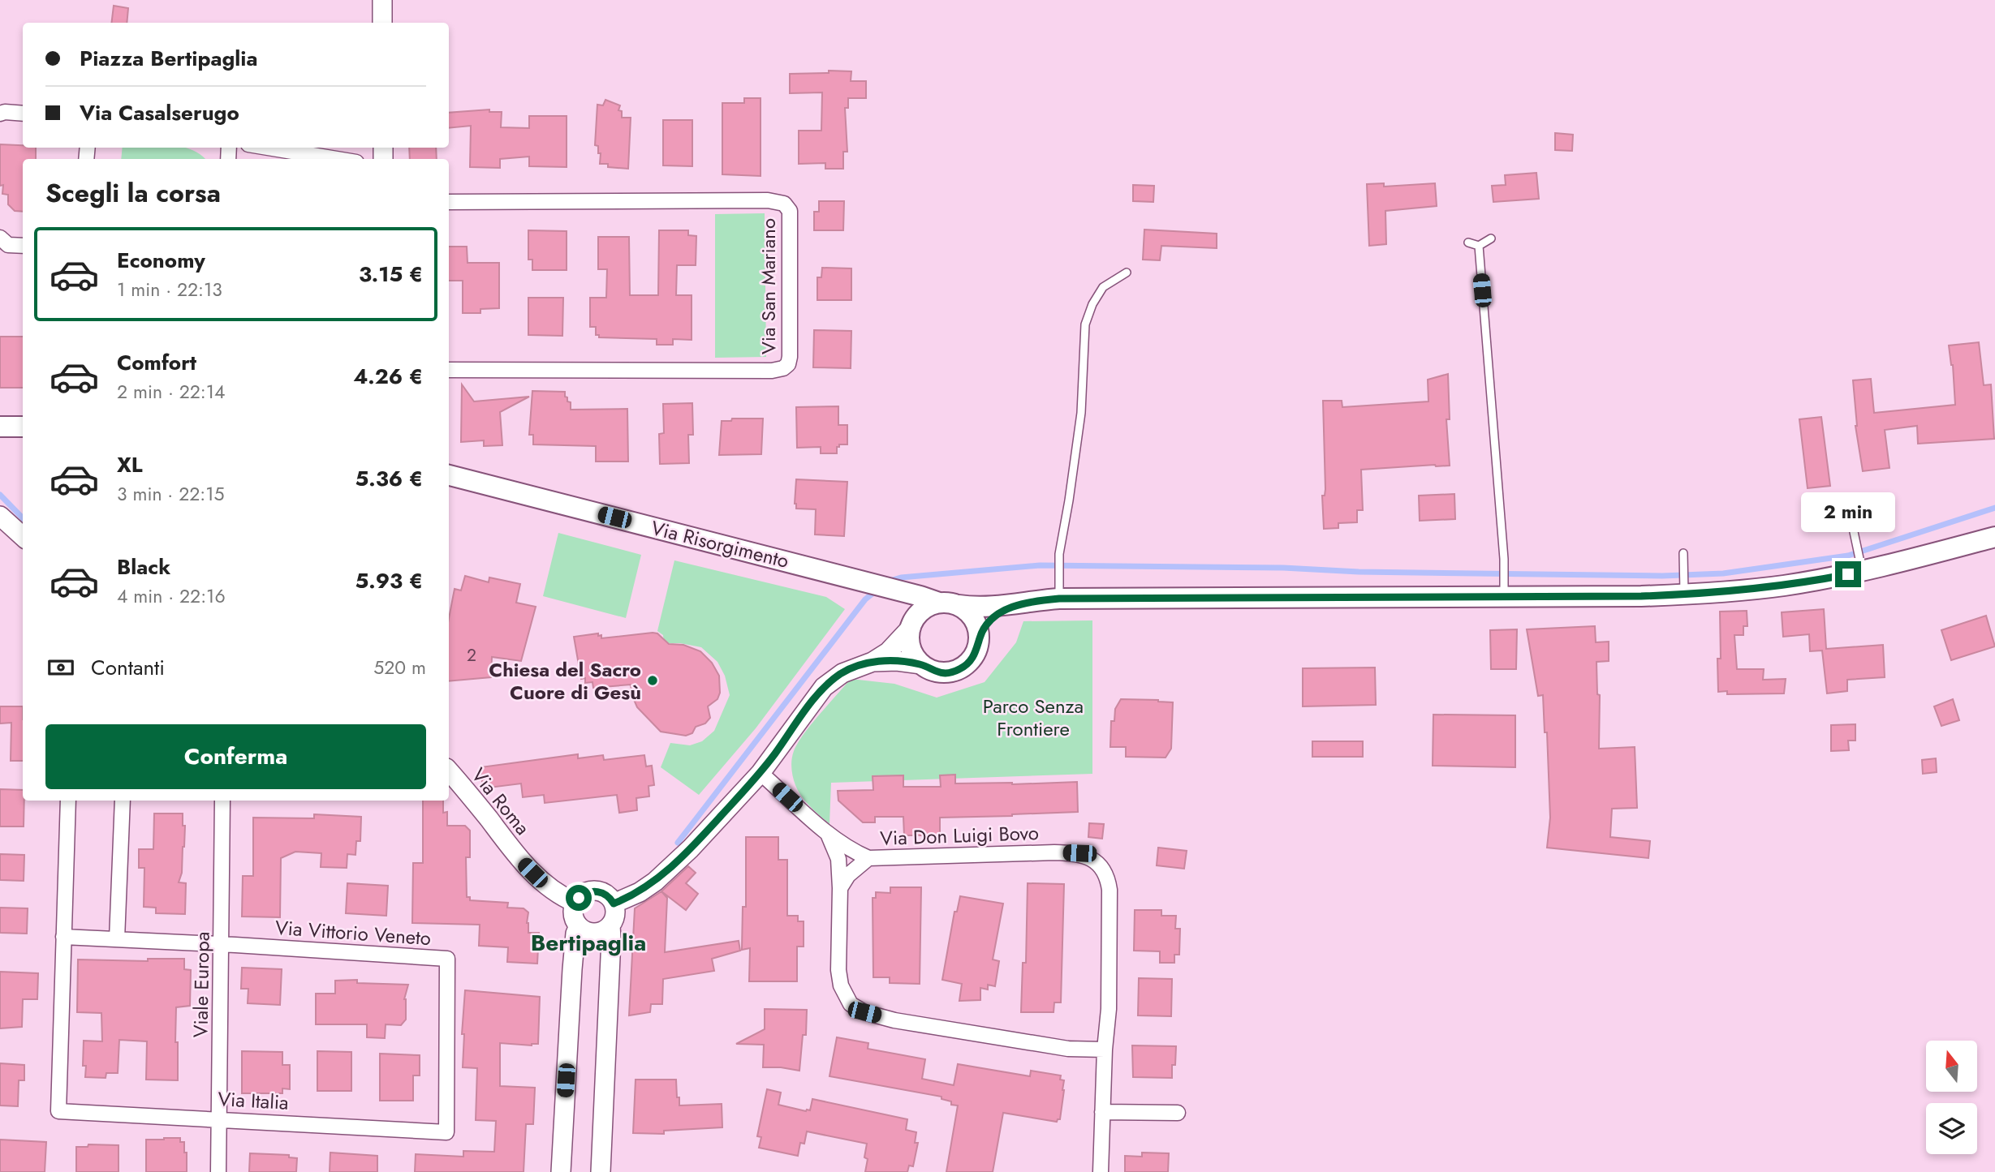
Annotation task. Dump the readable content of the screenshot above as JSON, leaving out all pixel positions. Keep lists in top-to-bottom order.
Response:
{
  "streets": {
    "main road": ["Via Risorgimento"],
    "street": [
      "Via San Mariano",
      "Via Roma",
      "Via Don Luigi Bovo",
      "Via Vittorio Veneto",
      "Viale Europa",
      "Via Italia"
    ]
  },
  "crossings": [
    ["Via Vittorio Veneto", "Viale Europa"],
    ["Via Vittorio Veneto", "Via Italia"],
    ["Viale Europa", "Via Italia"]
  ],
  "districts": ["Bertipaglia"],
  "parks": ["Parco Senza Frontiere"],
  "places": ["Chiesa del Sacro Cuore di Gesù"],
  "house_numbers": ["2"],
  "north": "top",
  "page": {
    "banner": ["Piazza Bertipaglia", "Via Casalserugo"],
    "heading": "Scegli la corsa",
    "list": [
      {
        "name": "Economy",
        "note": "1 min · 22:13",
        "value": "3.15 €"
      },
      {
        "name": "Comfort",
        "note": "2 min · 22:14",
        "value": "4.26 €"
      },
      {
        "name": "XL",
        "note": "3 min · 22:15",
        "value": "5.36 €"
      },
      {
        "name": "Black",
        "note": "4 min · 22:16",
        "value": "5.93 €"
      }
    ],
    "bubble": "2 min",
    "pay": ["Contanti", "520 m"],
    "buttons": "Conferma"
  }
}
